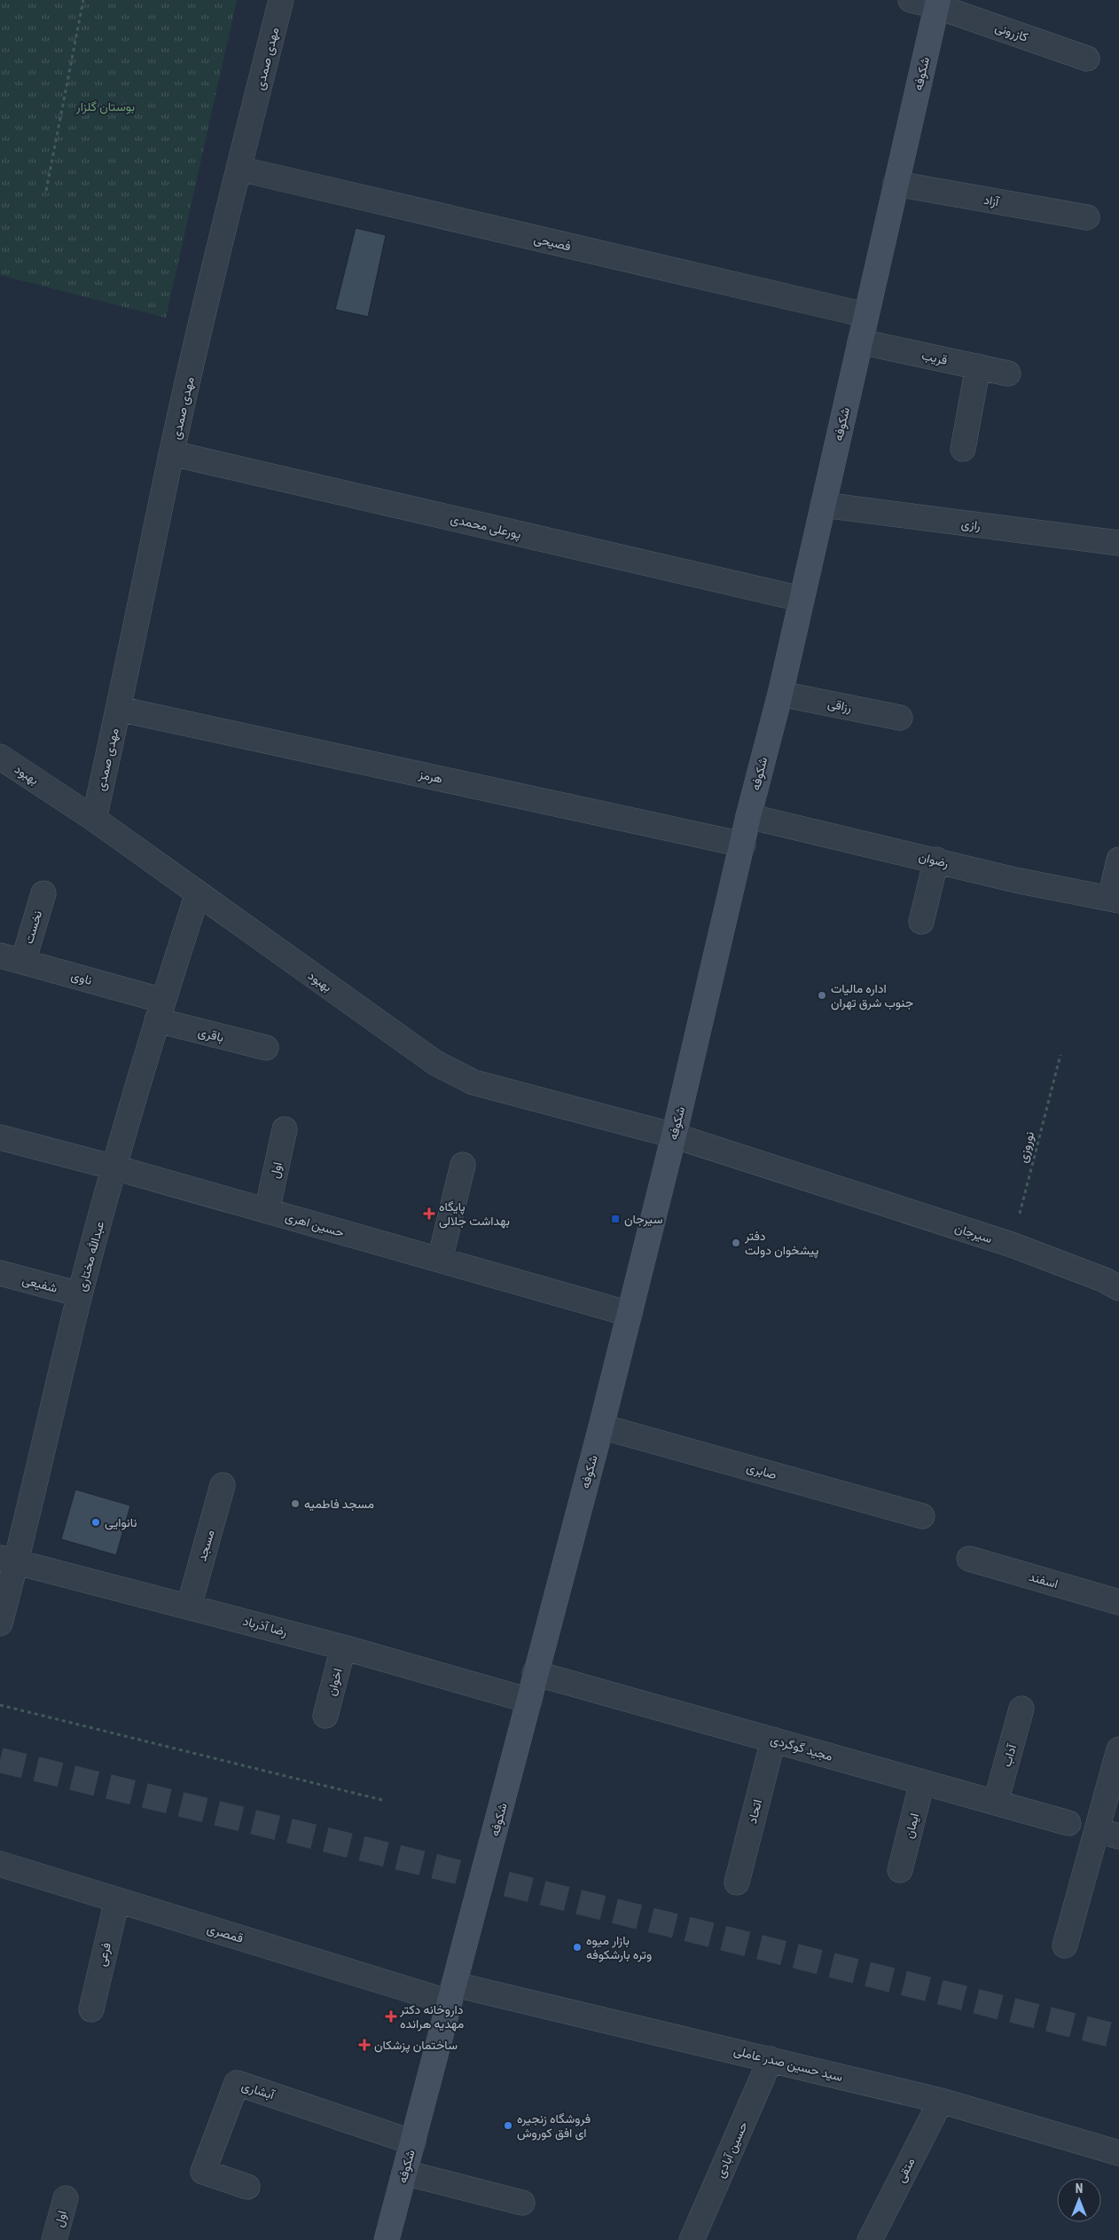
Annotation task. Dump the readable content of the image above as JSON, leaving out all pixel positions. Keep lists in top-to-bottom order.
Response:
{
  "streets": {
    "main road": ["شکوفه"],
    "street": [
      "کازرونی",
      "مهدی صمدی",
      "آزاد",
      "فصیحی",
      "قریب",
      "رازی",
      "پورعلی محمدی",
      "رزاقی",
      "بهبود",
      "هرمز",
      "رضوان",
      "نخست",
      "ناوی",
      "باقری",
      "اول",
      "حسین اهری",
      "سیرجان",
      "عبدالله مختاری",
      "شفیعی",
      "صابری",
      "مسجد",
      "اسفند",
      "رضا آذرباد",
      "اخوان",
      "مجید گوگردی",
      "آداب",
      "اتحاد",
      "ایمان",
      "قمصری",
      "فرعی",
      "سید حسین صدر عاملی",
      "آبشاری",
      "حسین آبادی",
      "متقی"
    ],
    "path": ["نوروزی"]
  },
  "crossings": [
    ["کازرونی", "شکوفه"],
    ["مهدی صمدی", "فصیحی"],
    ["مهدی صمدی", "پورعلی محمدی"],
    ["مهدی صمدی", "بهبود"],
    ["مهدی صمدی", "هرمز"],
    ["شکوفه", "آزاد"],
    ["شکوفه", "فصیحی"],
    ["شکوفه", "قریب"],
    ["شکوفه", "رازی"],
    ["شکوفه", "پورعلی محمدی"],
    ["شکوفه", "رزاقی"],
    ["شکوفه", "بهبود"],
    ["شکوفه", "هرمز"],
    ["شکوفه", "رضوان"],
    ["شکوفه", "حسین اهری"],
    ["شکوفه", "سیرجان"],
    ["شکوفه", "صابری"],
    ["شکوفه", "رضا آذرباد"],
    ["شکوفه", "مجید گوگردی"],
    ["شکوفه", "قمصری"],
    ["شکوفه", "سید حسین صدر عاملی"],
    ["شکوفه", "آبشاری"],
    ["بهبود", "سیرجان"],
    ["بهبود", "عبدالله مختاری"],
    ["نخست", "ناوی"],
    ["ناوی", "باقری"],
    ["ناوی", "عبدالله مختاری"],
    ["باقری", "عبدالله مختاری"],
    ["نوروزی", "سیرجان"],
    ["اول", "حسین اهری"],
    ["حسین اهری", "عبدالله مختاری"],
    ["عبدالله مختاری", "شفیعی"],
    ["عبدالله مختاری", "رضا آذرباد"],
    ["مسجد", "رضا آذرباد"],
    ["رضا آذرباد", "اخوان"],
    ["مجید گوگردی", "آداب"],
    ["مجید گوگردی", "اتحاد"],
    ["مجید گوگردی", "ایمان"],
    ["قمصری", "فرعی"],
    ["قمصری", "سید حسین صدر عاملی"],
    ["سید حسین صدر عاملی", "حسین آبادی"],
    ["سید حسین صدر عاملی", "متقی"]
  ],
  "parks": ["بوستان گلزار"],
  "places": {
    "other": [
      "اداره مالیات جنوب شرق تهران",
      "دفتر پیشخوان دولت",
      "مسجد فاطمیه",
      "نانوایی",
      "بازار میوه وتره بارشکوفه",
      "فروشگاه زنجیره ای افق کوروش"
    ],
    "health": ["پایگاه بهداشت جلالی", "داروخانه دکتر مهدیه هرانده", "ساختمان پزشکان"],
    "transit": ["سیرجان"]
  },
  "north": "top"
}
